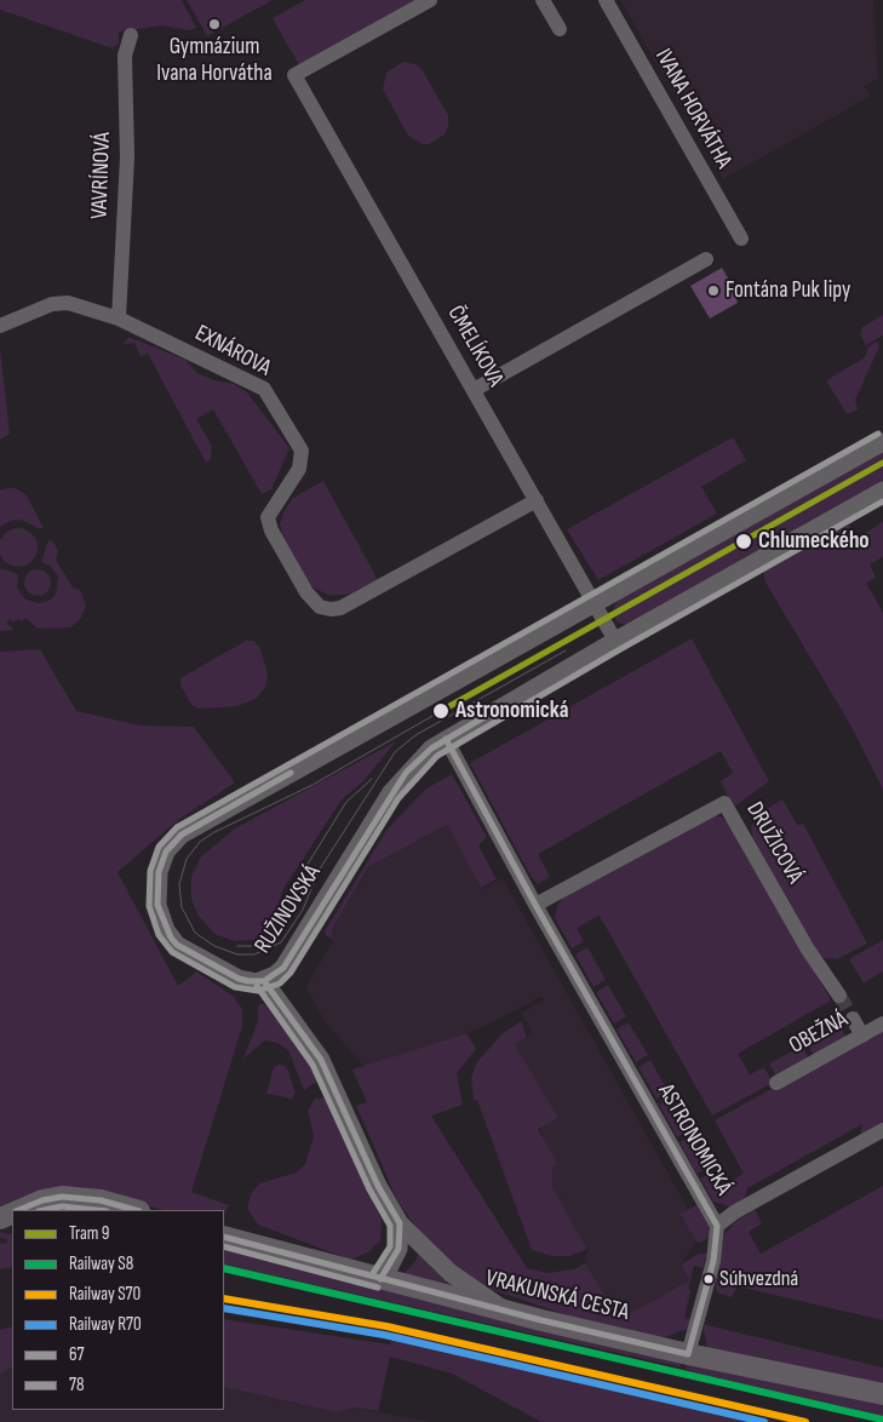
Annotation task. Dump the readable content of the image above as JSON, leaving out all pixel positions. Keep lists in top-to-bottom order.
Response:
{
  "streets": {
    "main road": ["VRAKUNSKÁ CESTA"],
    "street": [
      "IVANA HORVÁTHA",
      "VAVRÍNOVÁ",
      "ČMELÍKOVA",
      "EXNÁROVA",
      "DRUŽICOVÁ",
      "RUŽINOVSKÁ",
      "OBEŽNÁ",
      "ASTRONOMICKÁ"
    ]
  },
  "crossings": [
    ["VAVRÍNOVÁ", "EXNÁROVA"],
    ["ČMELÍKOVA", "EXNÁROVA"],
    ["ČMELÍKOVA", "RUŽINOVSKÁ"],
    ["DRUŽICOVÁ", "ASTRONOMICKÁ"],
    ["RUŽINOVSKÁ", "ASTRONOMICKÁ"],
    ["ASTRONOMICKÁ", "VRAKUNSKÁ CESTA"]
  ],
  "places": [
    "Gymnázium Ivana Horvátha",
    "Fontána Puk lipy",
    "Chlumeckého",
    "Astronomická",
    "Súhvezdná"
  ],
  "lines": [
    "transit line 78",
    "tram line 9",
    "transit line 67",
    "rail line S8",
    "rail line S70",
    "rail line R70"
  ],
  "legend": [
    "Tram 9",
    "Railway S8",
    "Railway S70",
    "Railway R70",
    "67",
    "78"
  ]
}
